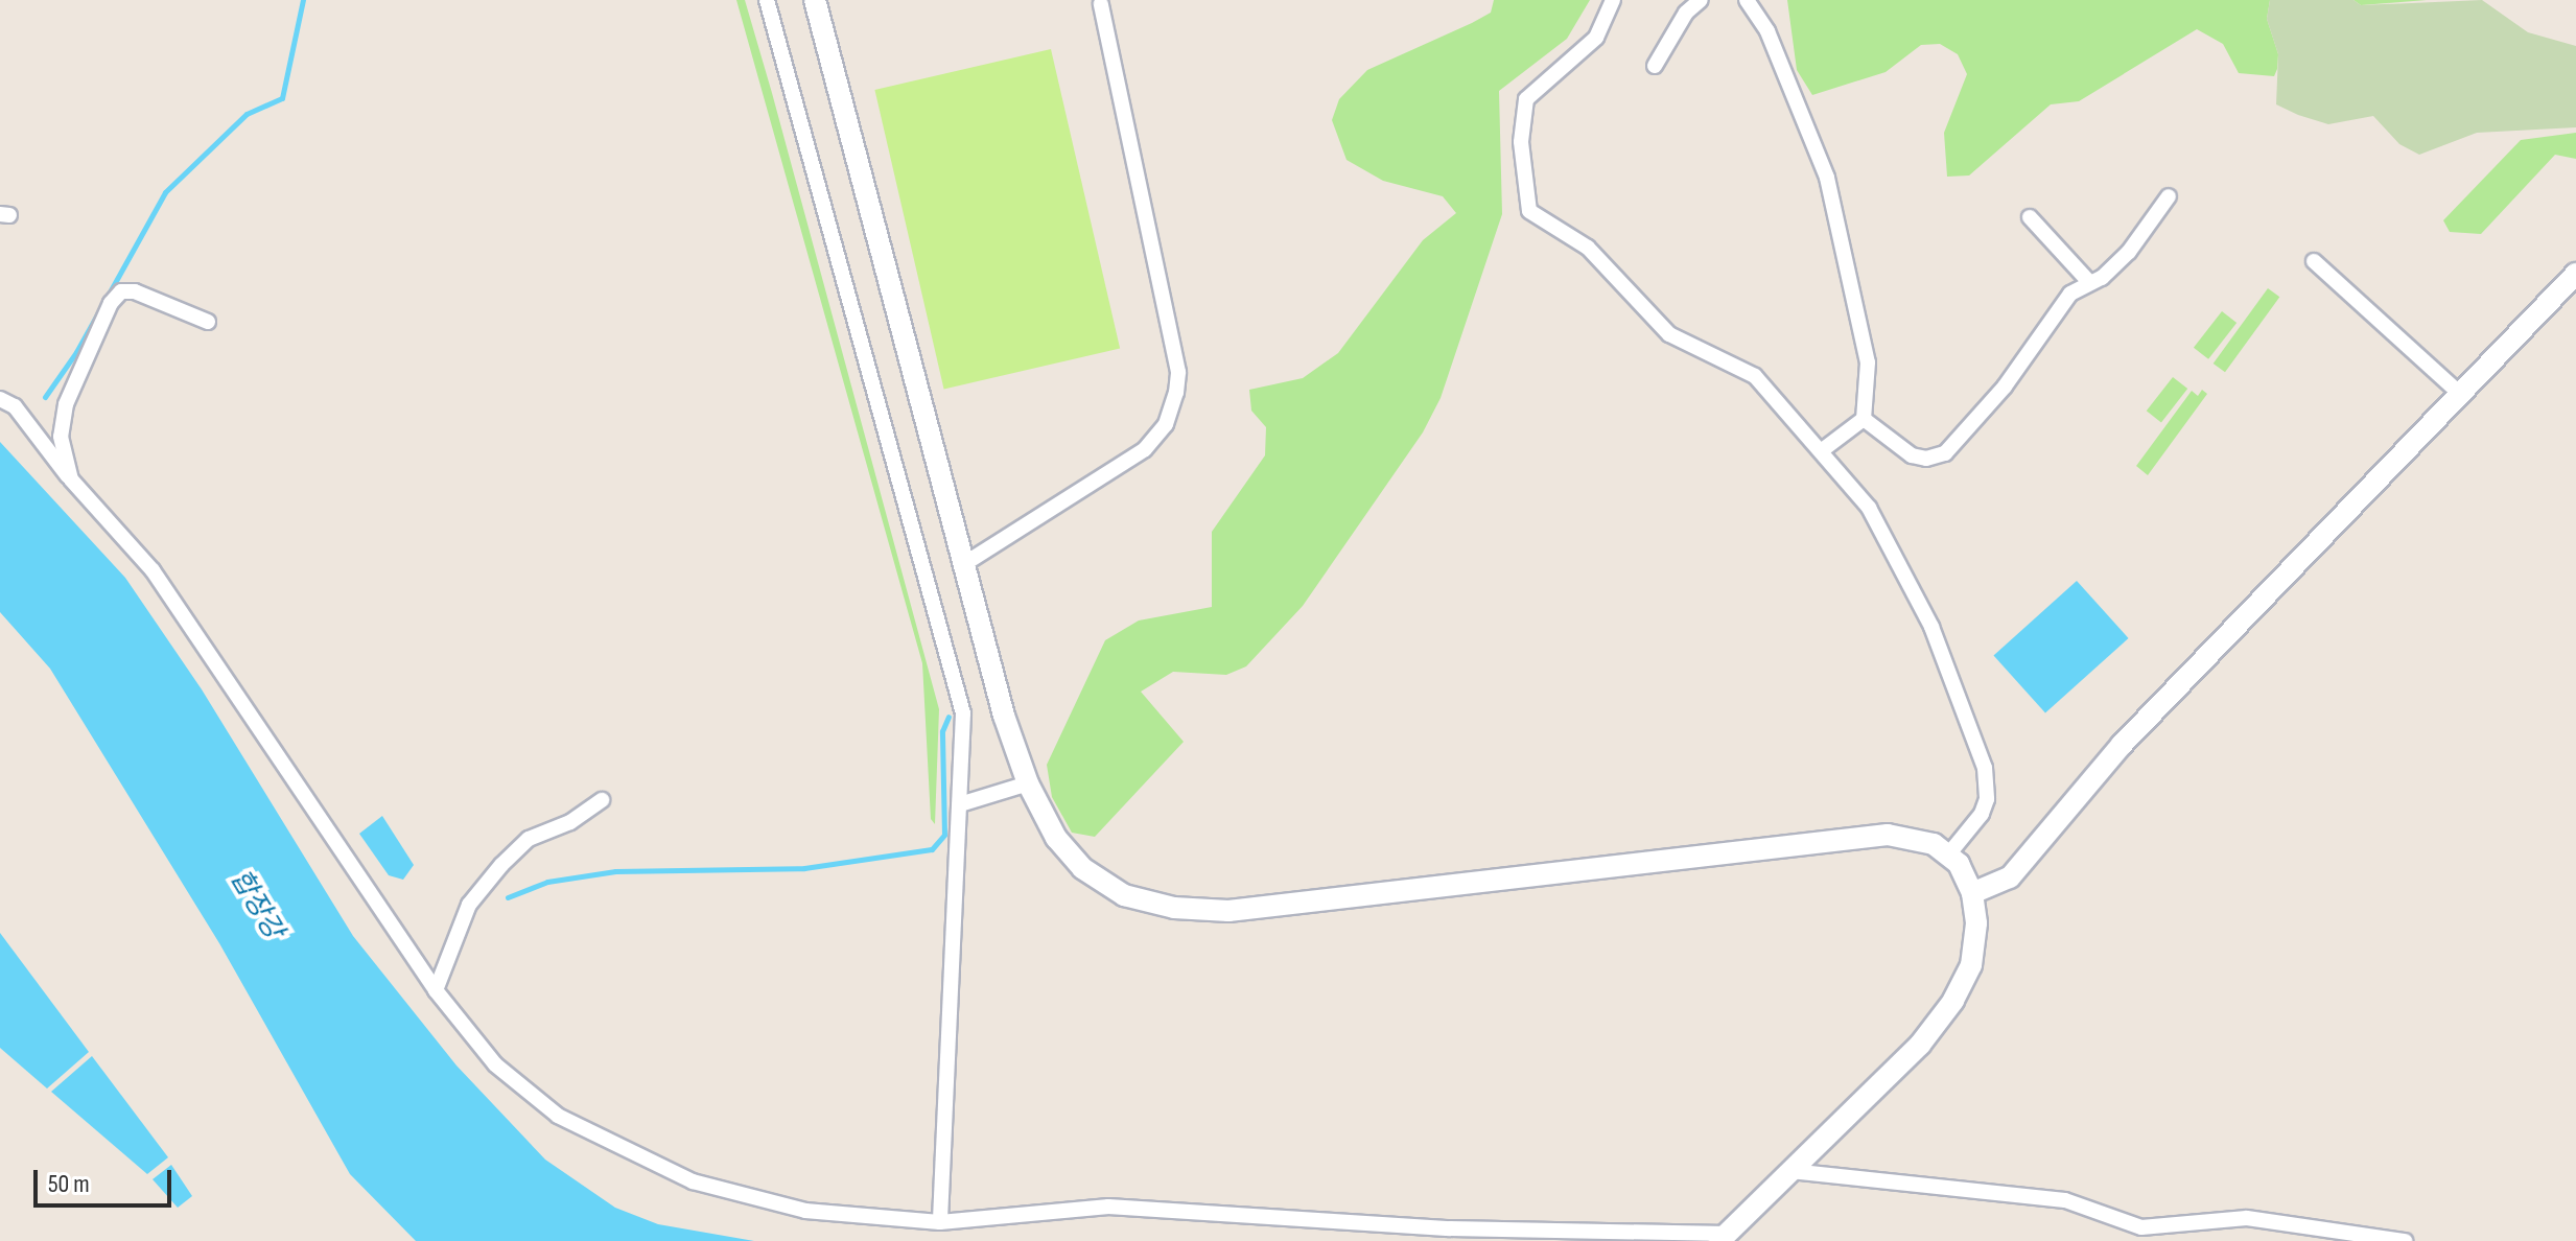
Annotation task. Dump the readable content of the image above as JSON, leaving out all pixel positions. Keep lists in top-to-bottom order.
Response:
{
  "water": ["합장강"],
  "scale_bar": "50 m"
}
